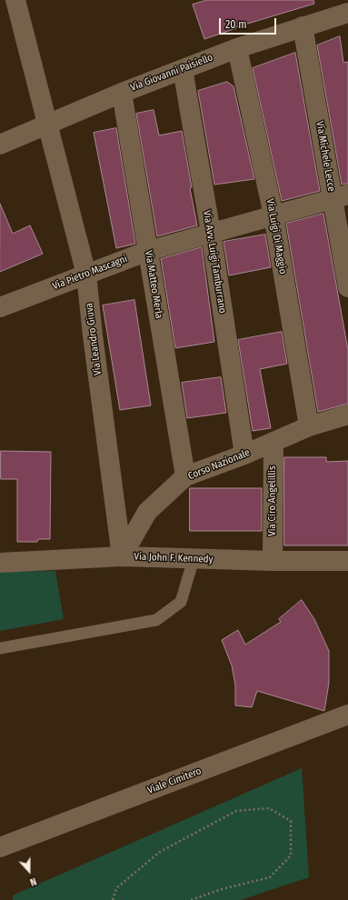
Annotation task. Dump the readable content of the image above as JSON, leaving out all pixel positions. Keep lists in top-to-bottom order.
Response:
{
  "streets": {
    "street": [
      "Via Giovanni Paisiello",
      "Via Michele Lecce",
      "Via Luigi Di Maggio",
      "Via Avv. Luigi Tamburrano",
      "Via Pietro Mascagni",
      "Via Matteo Merla",
      "Via Leandro Giuva",
      "Corso Nazionale",
      "Via Ciro Angelillis",
      "Via John F. Kennedy",
      "Viale Cimitero"
    ]
  },
  "crossings": [
    ["Via Giovanni Paisiello", "Via Michele Lecce"],
    ["Via Giovanni Paisiello", "Via Luigi Di Maggio"],
    ["Via Giovanni Paisiello", "Via Avv. Luigi Tamburrano"],
    ["Via Giovanni Paisiello", "Via Matteo Merla"],
    ["Via Giovanni Paisiello", "Via Leandro Giuva"],
    ["Via Michele Lecce", "Via Pietro Mascagni"],
    ["Via Luigi Di Maggio", "Via Pietro Mascagni"],
    ["Via Luigi Di Maggio", "Corso Nazionale"],
    ["Via Avv. Luigi Tamburrano", "Via Pietro Mascagni"],
    ["Via Avv. Luigi Tamburrano", "Corso Nazionale"],
    ["Via Pietro Mascagni", "Via Matteo Merla"],
    ["Via Pietro Mascagni", "Via Leandro Giuva"],
    ["Via Matteo Merla", "Corso Nazionale"],
    ["Via Leandro Giuva", "Corso Nazionale"],
    ["Via Leandro Giuva", "Via John F. Kennedy"],
    ["Corso Nazionale", "Via Ciro Angelillis"],
    ["Corso Nazionale", "Via John F. Kennedy"],
    ["Via Ciro Angelillis", "Via John F. Kennedy"]
  ],
  "scale_bar": "20 m",
  "north": "bottom"
}
